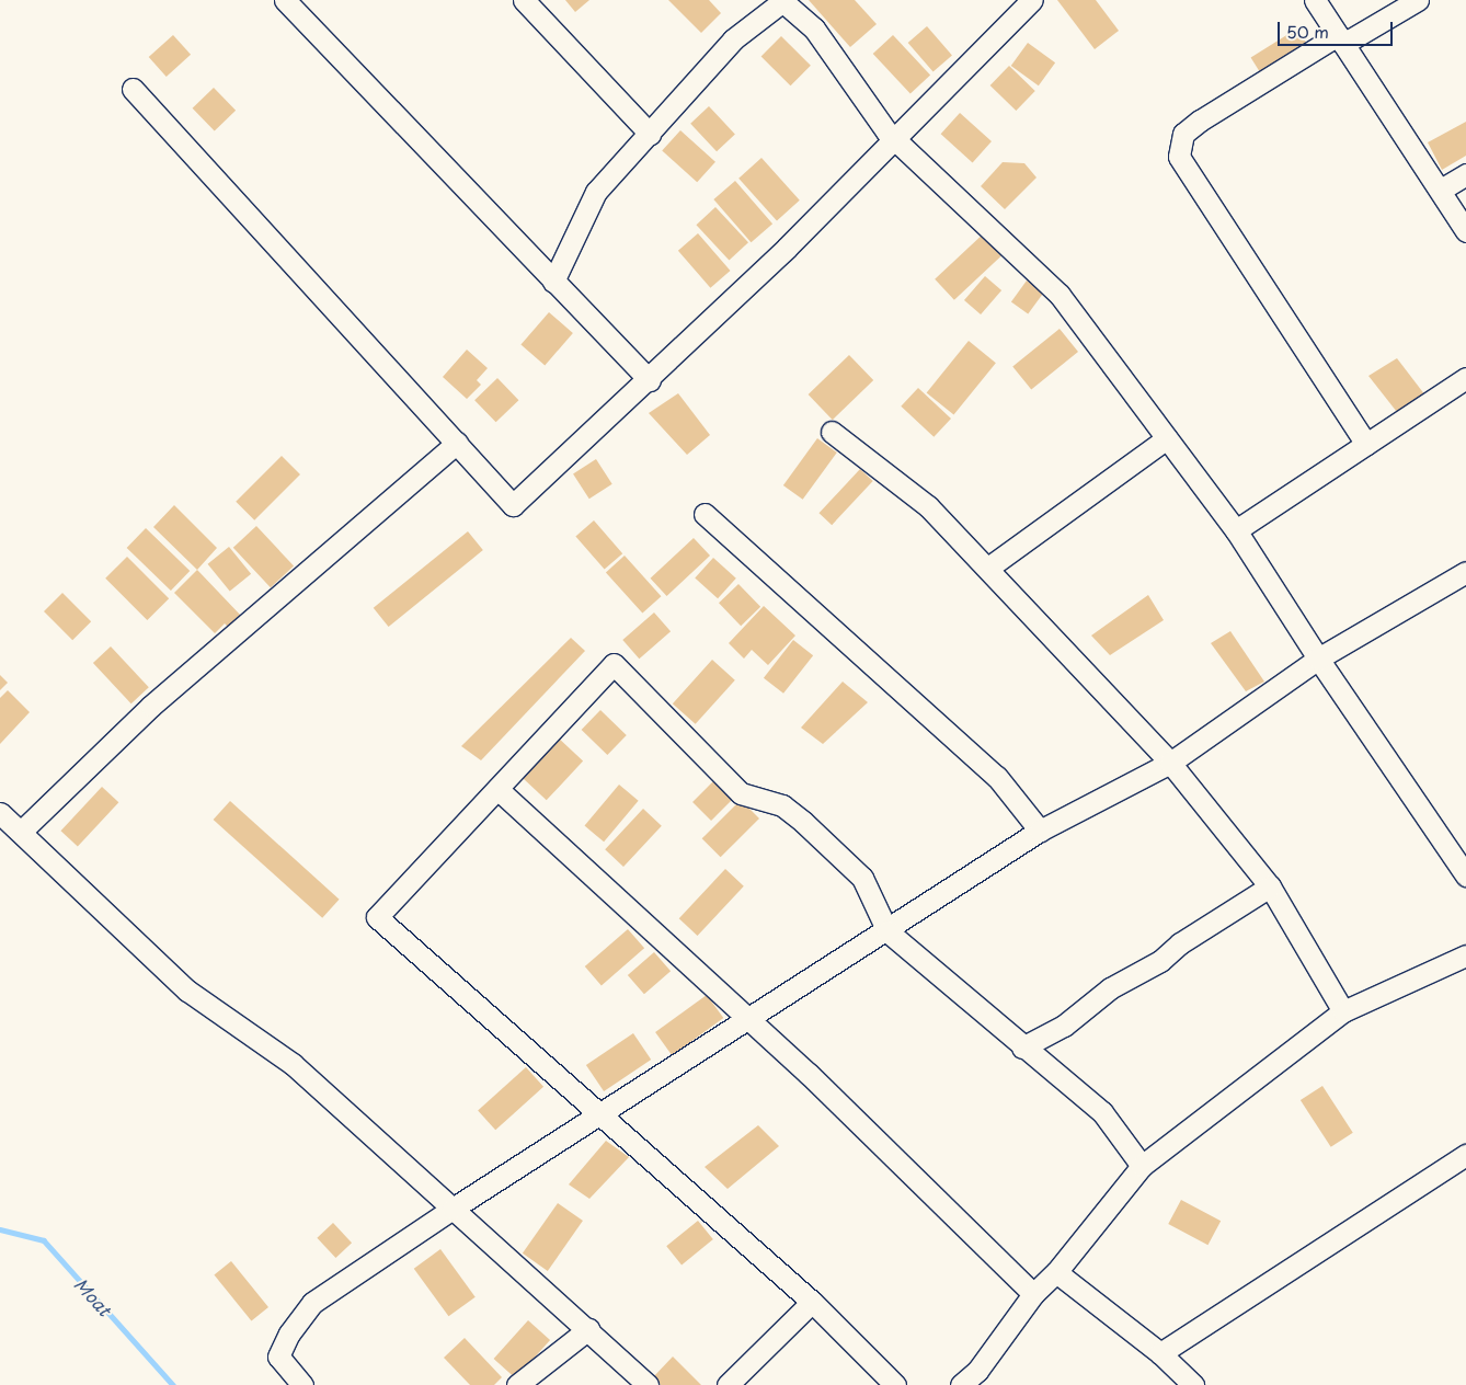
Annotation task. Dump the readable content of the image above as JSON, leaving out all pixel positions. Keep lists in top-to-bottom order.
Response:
{
  "water": ["Moat"],
  "scale_bar": "50 m"
}
